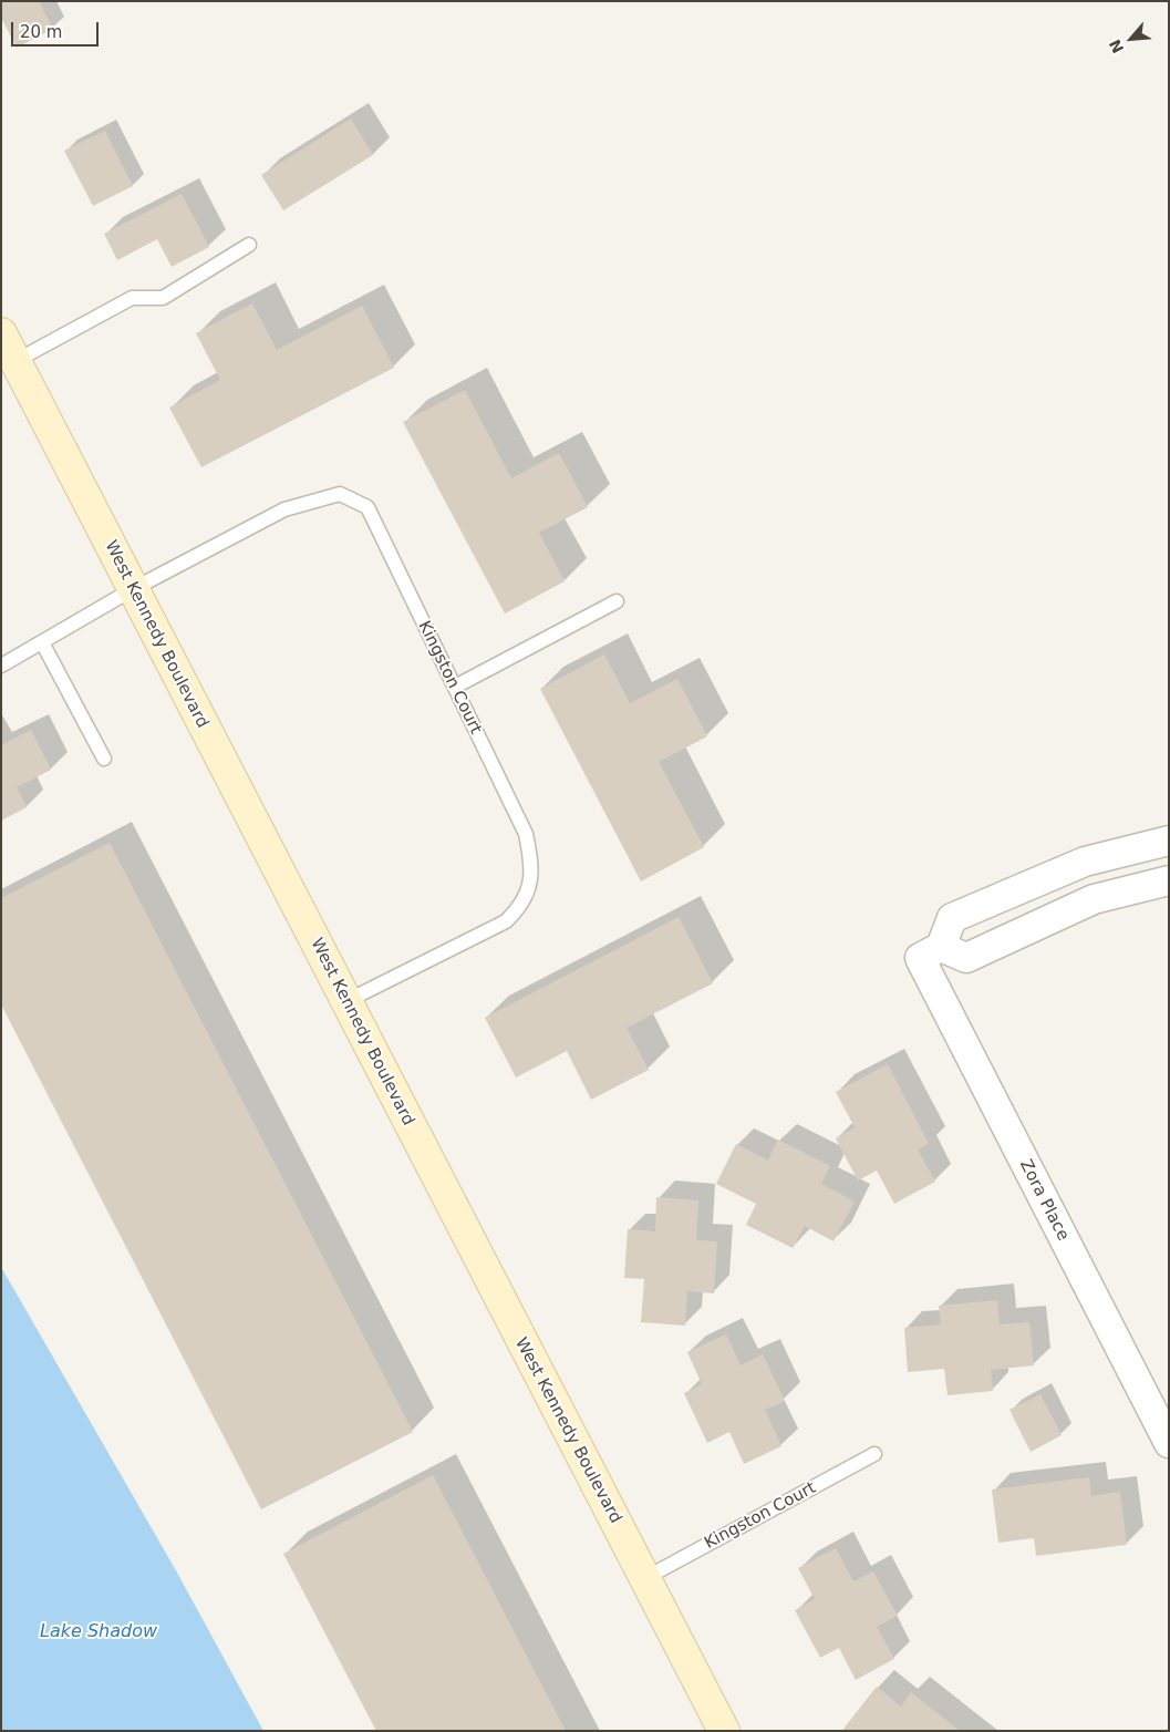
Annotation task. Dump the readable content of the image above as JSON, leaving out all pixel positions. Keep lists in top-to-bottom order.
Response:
{
  "streets": {
    "main road": ["West Kennedy Boulevard"],
    "street": ["Zora Place"],
    "lane": ["Kingston Court"]
  },
  "crossings": [
    ["West Kennedy Boulevard", "Kingston Court"]
  ],
  "water": ["Lake Shadow"],
  "scale_bar": "20 m",
  "north": "bottom left"
}
